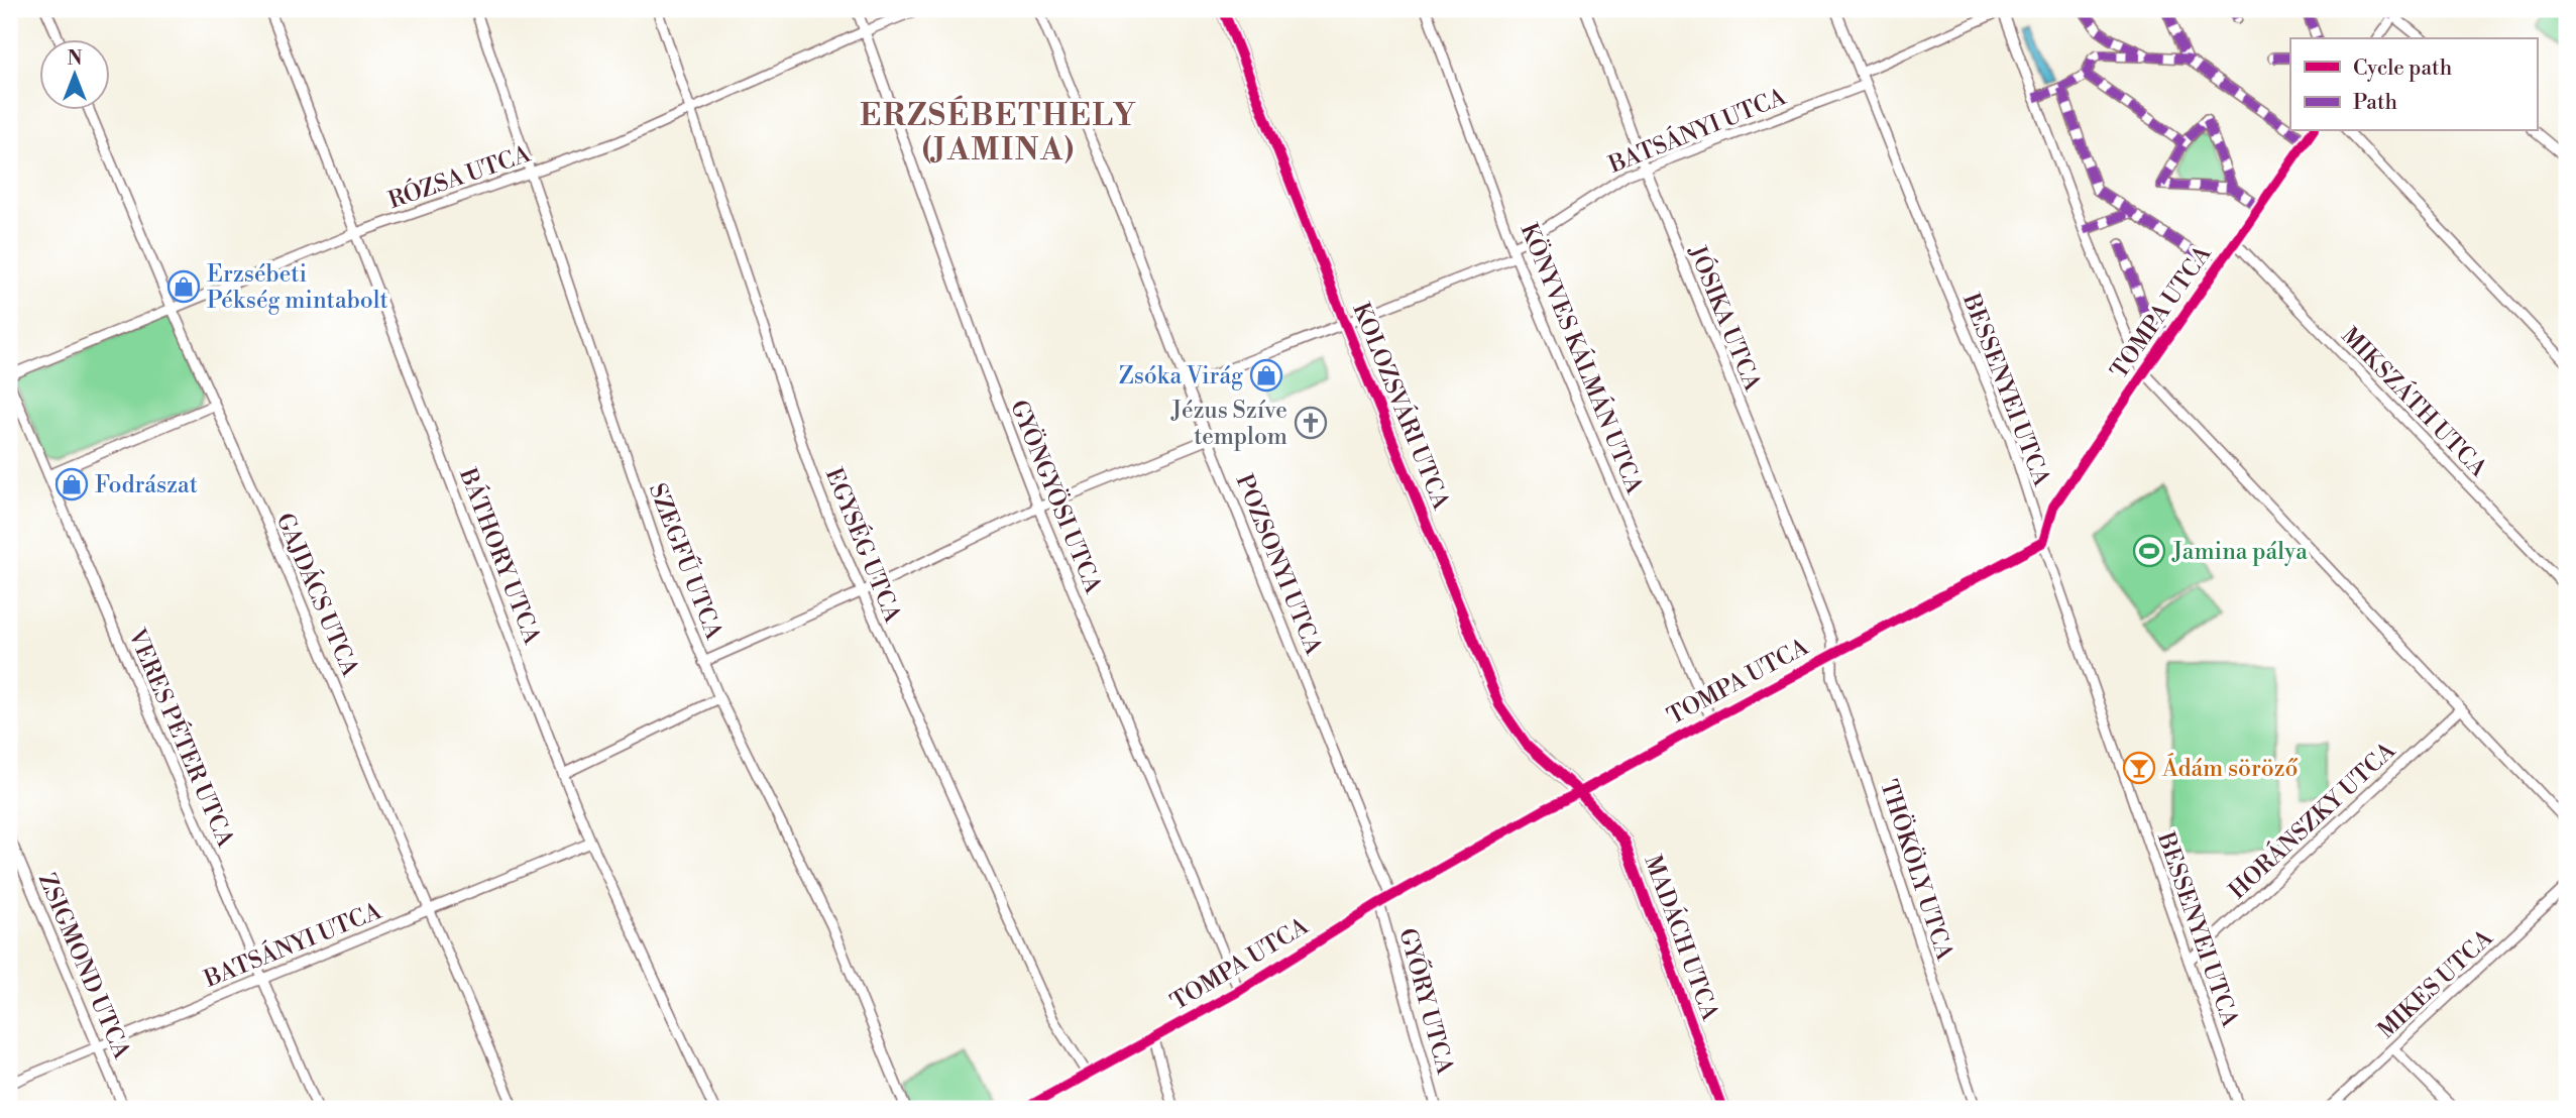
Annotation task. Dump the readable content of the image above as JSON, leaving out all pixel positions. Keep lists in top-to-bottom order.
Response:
{
  "streets": {
    "street": [
      "BATSÁNYI UTCA",
      "RÓZSA UTCA",
      "TOMPA UTCA",
      "JÓSIKA UTCA",
      "KÖNYVES KÁLMÁN UTCA",
      "BESSENYEI UTCA",
      "MIKSZÁTH UTCA",
      "KOLOZSVÁRI UTCA",
      "GYÖNGYÖSI UTCA",
      "EGYSÉG UTCA",
      "BÁTHORY UTCA",
      "SZEGFŰ UTCA",
      "POZSONYI UTCA",
      "GAJDÁCS UTCA",
      "VERES PÉTER UTCA",
      "HORÁNSZKY UTCA",
      "THÖKÖLY UTCA",
      "MADÁCH UTCA",
      "ZSIGMOND UTCA",
      "MIKES UTCA",
      "GYŐRY UTCA"
    ]
  },
  "crossings": [
    ["BATSÁNYI UTCA", "JÓSIKA UTCA"],
    ["BATSÁNYI UTCA", "KÖNYVES KÁLMÁN UTCA"],
    ["BATSÁNYI UTCA", "BESSENYEI UTCA"],
    ["BATSÁNYI UTCA", "KOLOZSVÁRI UTCA"],
    ["BATSÁNYI UTCA", "BÁTHORY UTCA"],
    ["BATSÁNYI UTCA", "POZSONYI UTCA"],
    ["BATSÁNYI UTCA", "GAJDÁCS UTCA"],
    ["BATSÁNYI UTCA", "VERES PÉTER UTCA"],
    ["BATSÁNYI UTCA", "ZSIGMOND UTCA"],
    ["RÓZSA UTCA", "GYÖNGYÖSI UTCA"],
    ["RÓZSA UTCA", "EGYSÉG UTCA"],
    ["RÓZSA UTCA", "BÁTHORY UTCA"],
    ["RÓZSA UTCA", "SZEGFŰ UTCA"],
    ["RÓZSA UTCA", "GAJDÁCS UTCA"],
    ["TOMPA UTCA", "KÖNYVES KÁLMÁN UTCA"],
    ["TOMPA UTCA", "BESSENYEI UTCA"],
    ["TOMPA UTCA", "MIKSZÁTH UTCA"],
    ["TOMPA UTCA", "KOLOZSVÁRI UTCA"],
    ["TOMPA UTCA", "GYÖNGYÖSI UTCA"],
    ["TOMPA UTCA", "EGYSÉG UTCA"],
    ["TOMPA UTCA", "POZSONYI UTCA"],
    ["TOMPA UTCA", "THÖKÖLY UTCA"],
    ["TOMPA UTCA", "MADÁCH UTCA"],
    ["TOMPA UTCA", "GYŐRY UTCA"],
    ["JÓSIKA UTCA", "THÖKÖLY UTCA"],
    ["BESSENYEI UTCA", "HORÁNSZKY UTCA"],
    ["KOLOZSVÁRI UTCA", "MADÁCH UTCA"]
  ],
  "districts": ["ERZSÉBETHELY (JAMINA)"],
  "places": {
    "shop": ["Erzsébeti Pékség mintabolt", "Zsóka Virág", "Fodrászat"],
    "church": ["Jézus Szíve templom"],
    "sports": ["Jamina pálya"],
    "bar": ["Ádám söröző"]
  },
  "legend": ["Cycle path", "Path"],
  "north": "top"
}
